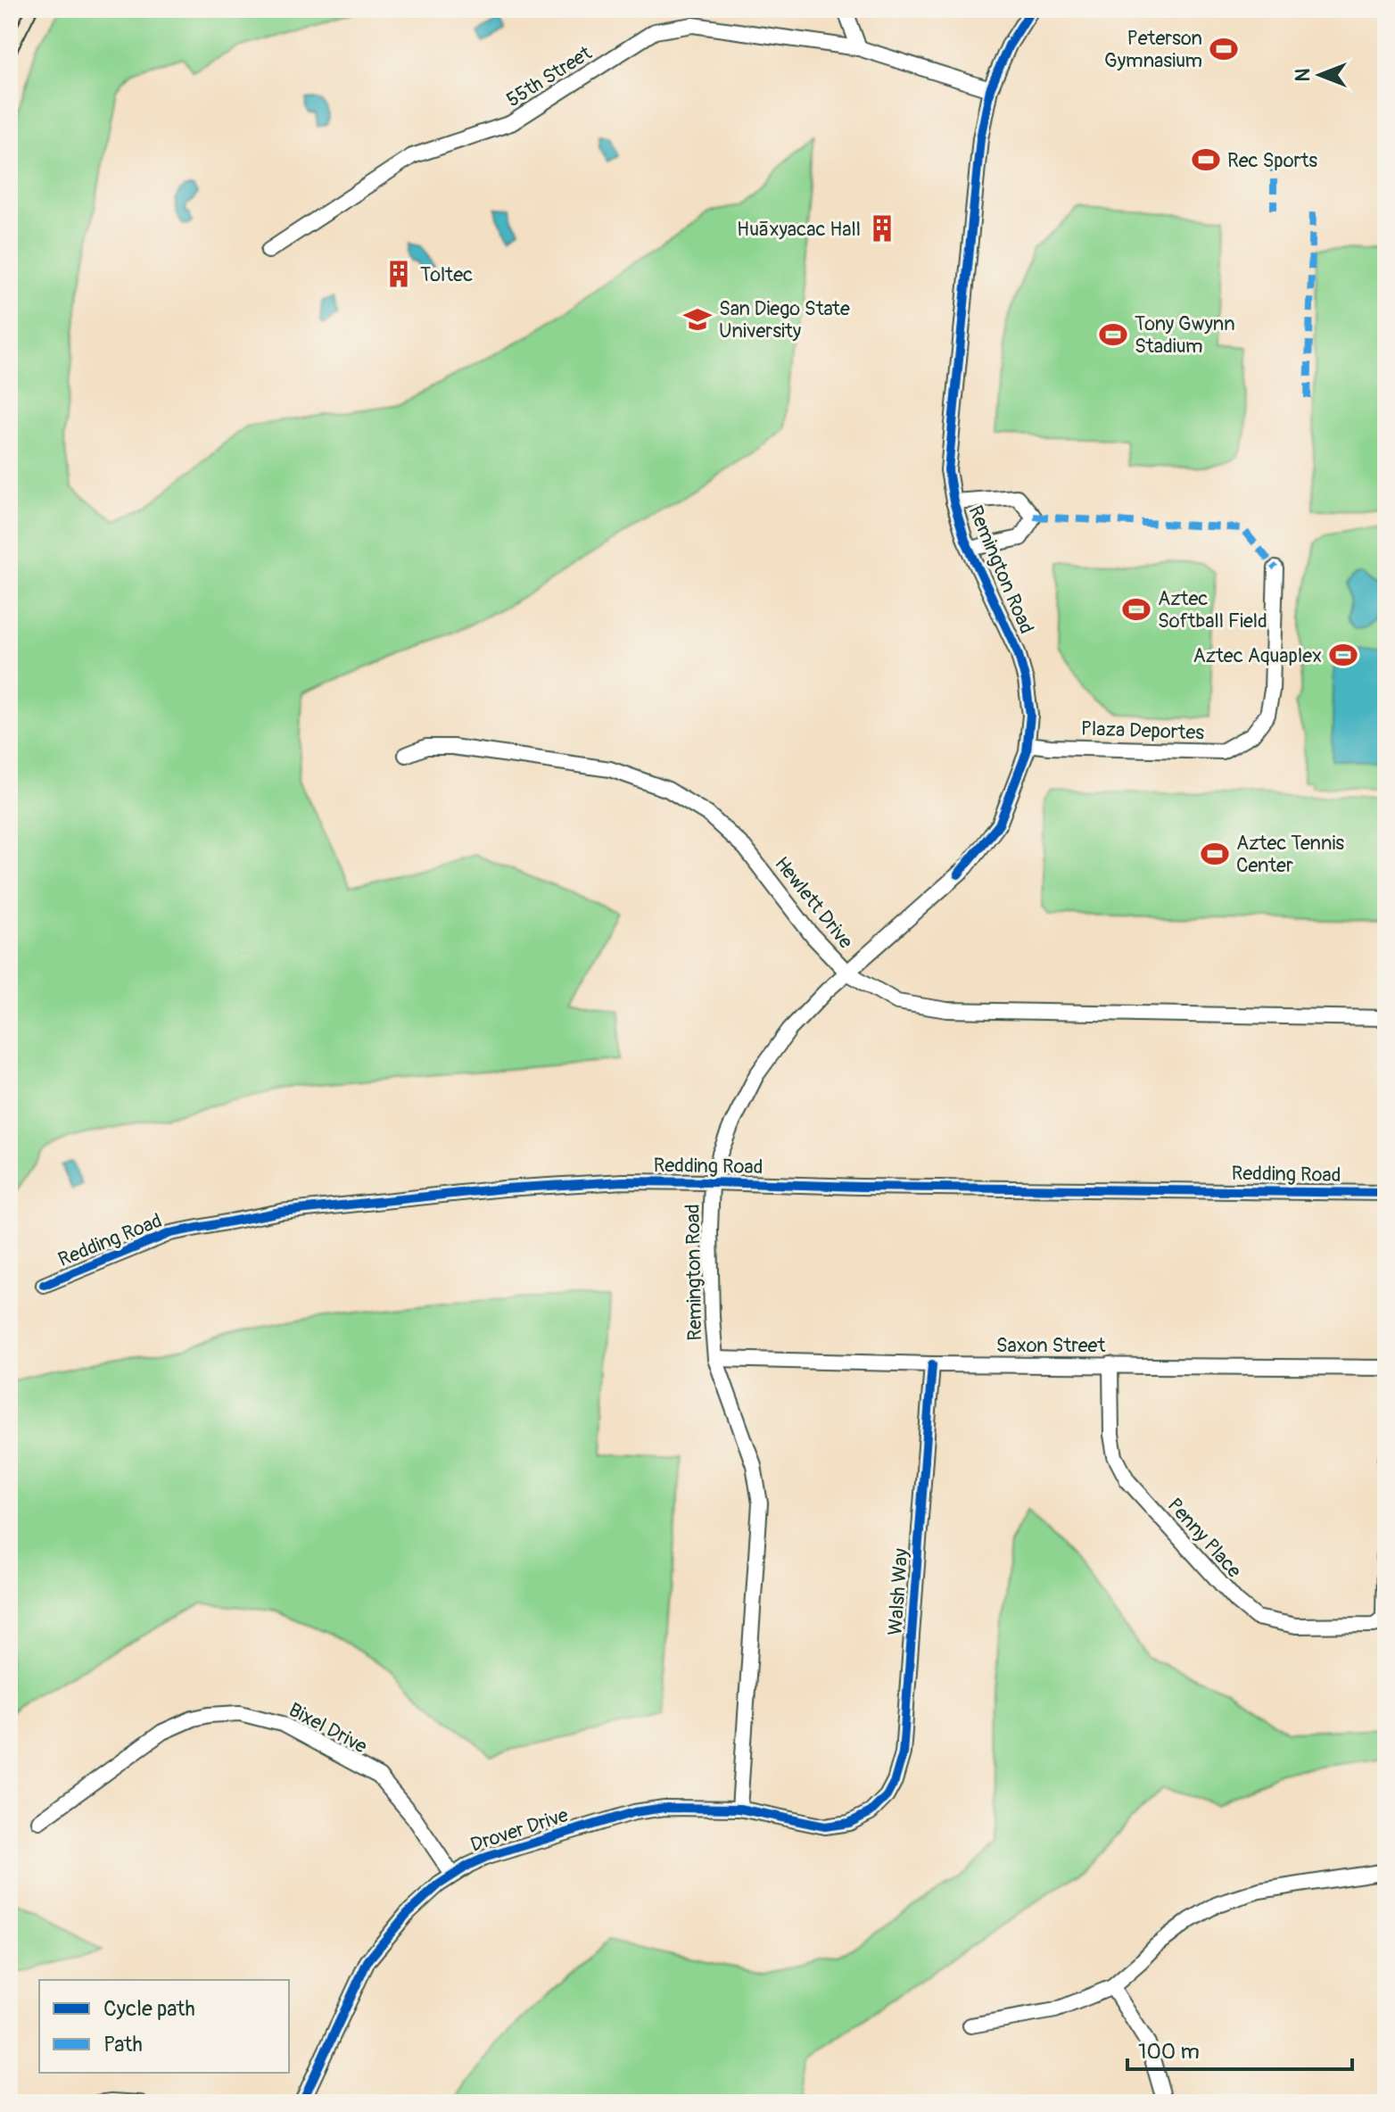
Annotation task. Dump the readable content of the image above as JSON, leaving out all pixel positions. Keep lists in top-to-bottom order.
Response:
{
  "streets": {
    "street": [
      "55th Street",
      "Remington Road",
      "Plaza Deportes",
      "Hewlett Drive",
      "Redding Road",
      "Saxon Street",
      "Penny Place",
      "Walsh Way",
      "Bixel Drive",
      "Drover Drive"
    ]
  },
  "crossings": [
    ["55th Street", "Remington Road"],
    ["Remington Road", "Plaza Deportes"],
    ["Remington Road", "Hewlett Drive"],
    ["Remington Road", "Redding Road"],
    ["Remington Road", "Saxon Street"],
    ["Remington Road", "Drover Drive"],
    ["Saxon Street", "Penny Place"],
    ["Saxon Street", "Walsh Way"],
    ["Walsh Way", "Drover Drive"],
    ["Bixel Drive", "Drover Drive"]
  ],
  "places": {
    "sports": [
      "Peterson Gymnasium",
      "Rec Sports",
      "Tony Gwynn Stadium",
      "Aztec Softball Field",
      "Aztec Aquaplex",
      "Aztec Tennis Center"
    ],
    "building": ["Huāxyacac Hall", "Toltec"],
    "school or university": ["San Diego State University"]
  },
  "legend": ["Cycle path", "Path"],
  "scale_bar": "100 m",
  "north": "left"
}
